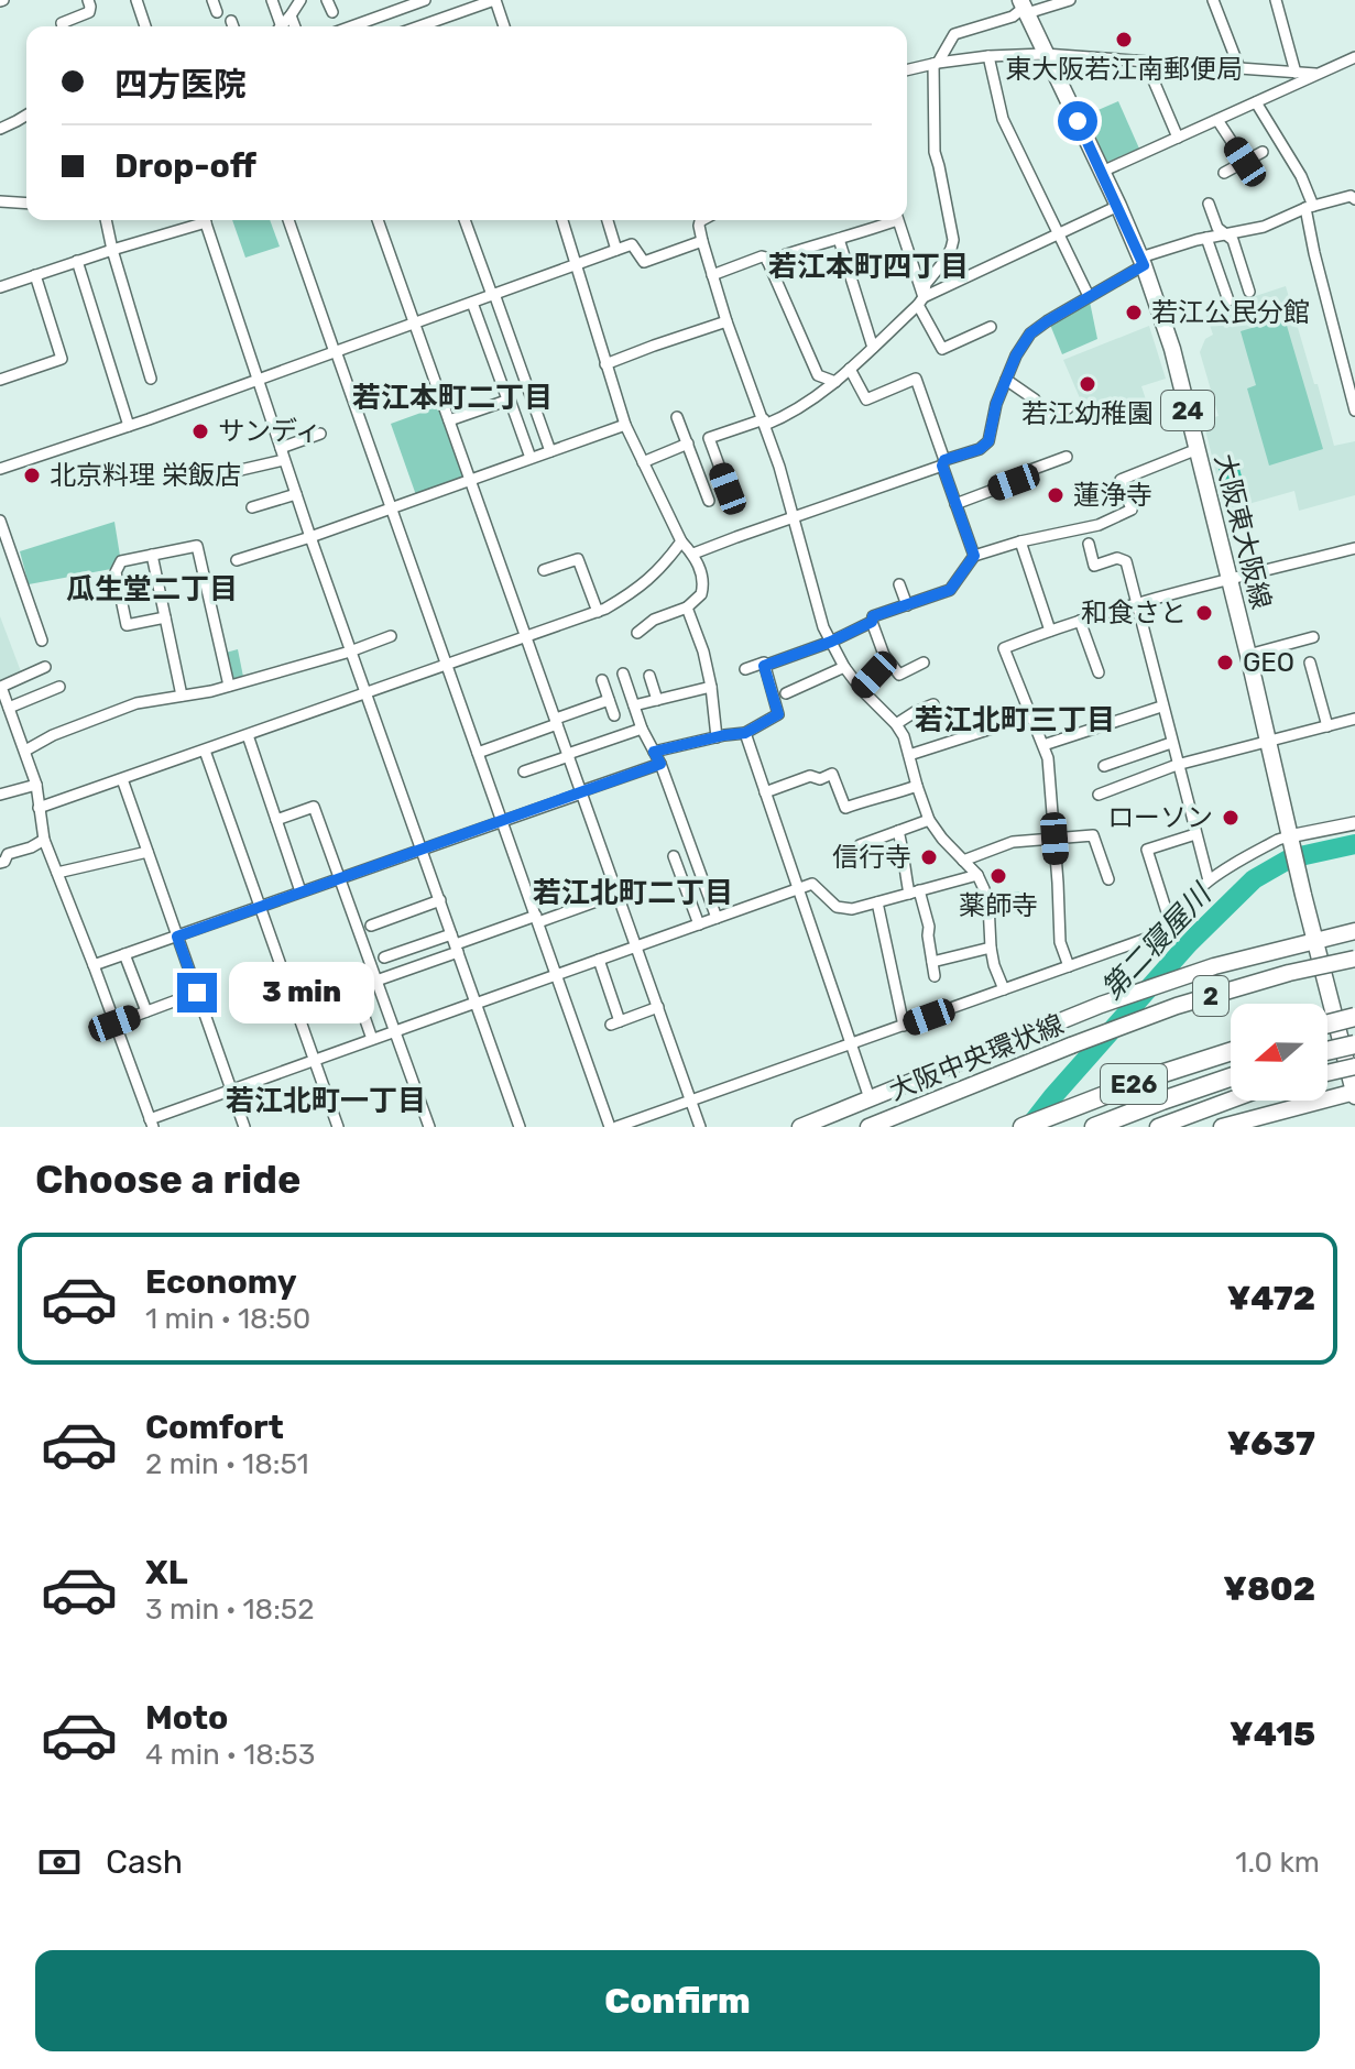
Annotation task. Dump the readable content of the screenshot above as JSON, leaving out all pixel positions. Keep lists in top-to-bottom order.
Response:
{
  "streets": {
    "highway": ["E26"],
    "main road": [
      "24",
      "大阪東大阪線",
      "2",
      "大阪中央環状線"
    ]
  },
  "crossings": [
    ["大阪東大阪線", "2"]
  ],
  "districts": [
    "若江本町四丁目",
    "若江本町二丁目",
    "瓜生堂二丁目",
    "若江北町三丁目",
    "若江北町二丁目",
    "若江北町一丁目"
  ],
  "water": ["第二寝屋川"],
  "places": [
    "東大阪若江南郵便局",
    "若江公民分館",
    "若江幼稚園",
    "サンディ",
    "北京料理 栄飯店",
    "蓮浄寺",
    "和食さと",
    "GEO",
    "ローソン",
    "信行寺",
    "薬師寺"
  ],
  "north": "left",
  "page": {
    "banner": ["四方医院", "Drop-off"],
    "bubble": "3 min",
    "heading": "Choose a ride",
    "list": [
      {
        "name": "Economy",
        "note": "1 min · 18:50",
        "value": "¥472"
      },
      {
        "name": "Comfort",
        "note": "2 min · 18:51",
        "value": "¥637"
      },
      {
        "name": "XL",
        "note": "3 min · 18:52",
        "value": "¥802"
      },
      {
        "name": "Moto",
        "note": "4 min · 18:53",
        "value": "¥415"
      }
    ],
    "pay": ["Cash", "1.0 km"],
    "buttons": "Confirm"
  }
}
